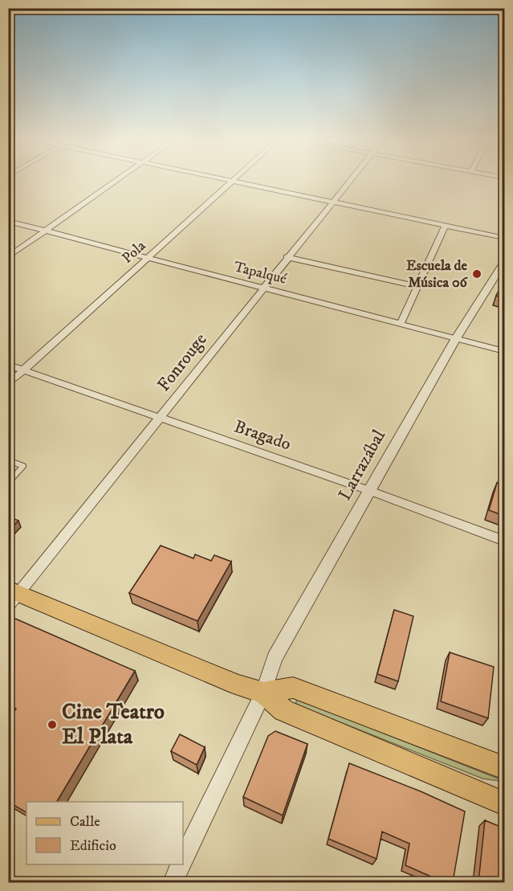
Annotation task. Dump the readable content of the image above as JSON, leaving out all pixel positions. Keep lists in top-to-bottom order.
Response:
{
  "streets": {
    "street": [
      "Pola",
      "Tapalqué",
      "Fonrouge",
      "Bragado",
      "Larrazábal"
    ]
  },
  "crossings": [
    ["Pola", "Tapalqué"],
    ["Pola", "Bragado"],
    ["Tapalqué", "Fonrouge"],
    ["Tapalqué", "Larrazábal"],
    ["Fonrouge", "Bragado"],
    ["Bragado", "Larrazábal"]
  ],
  "places": ["Escuela de Música 06", "Cine Teatro El Plata"],
  "legend": ["Calle", "Edificio"]
}
